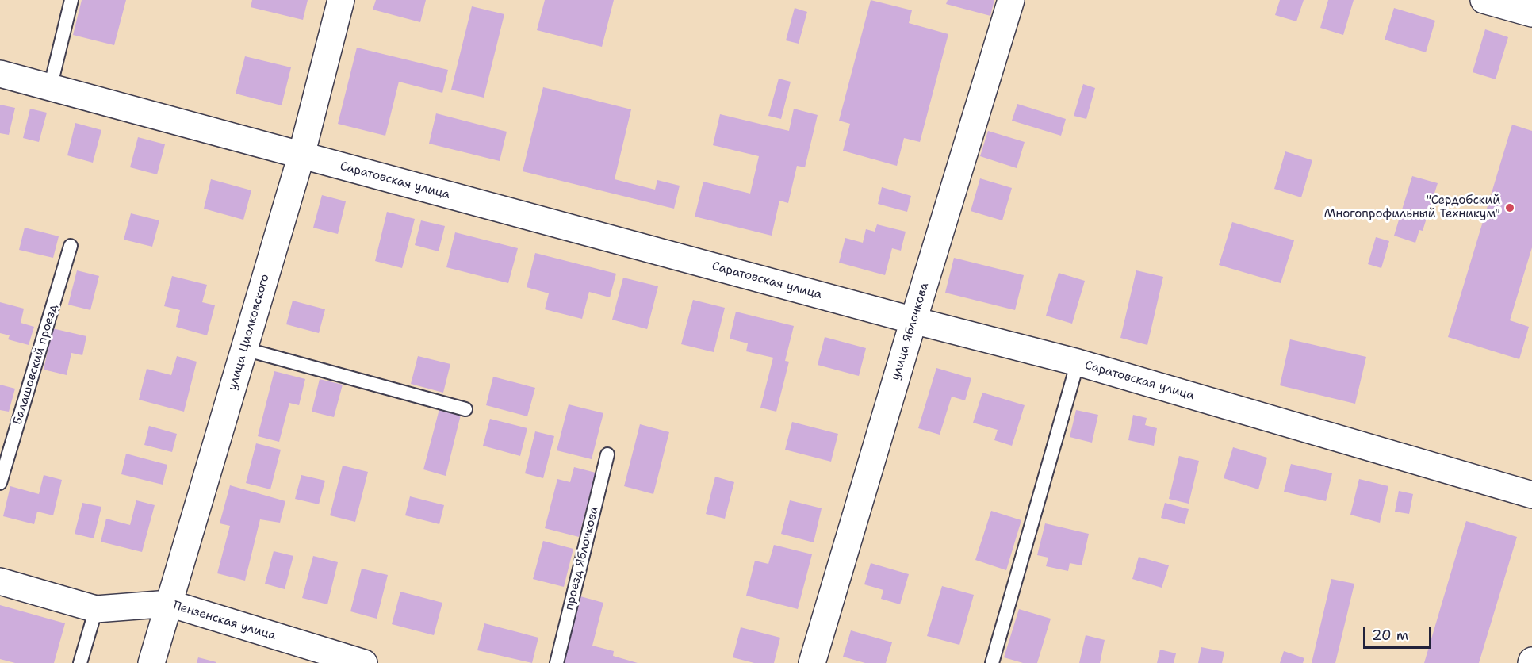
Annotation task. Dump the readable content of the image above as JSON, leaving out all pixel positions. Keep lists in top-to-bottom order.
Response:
{
  "streets": {
    "street": [
      "Саратовская улица",
      "улица Яблочкова",
      "улица Циолковского",
      "Пензенская улица"
    ],
    "lane": ["Балашовский проезд", "проезд Яблочкова"]
  },
  "crossings": [
    ["Саратовская улица", "улица Яблочкова"],
    ["Саратовская улица", "улица Циолковского"],
    ["улица Циолковского", "Пензенская улица"]
  ],
  "places": ["\"Сердобский Многопрофильный Техникум\""],
  "scale_bar": "20 m"
}
